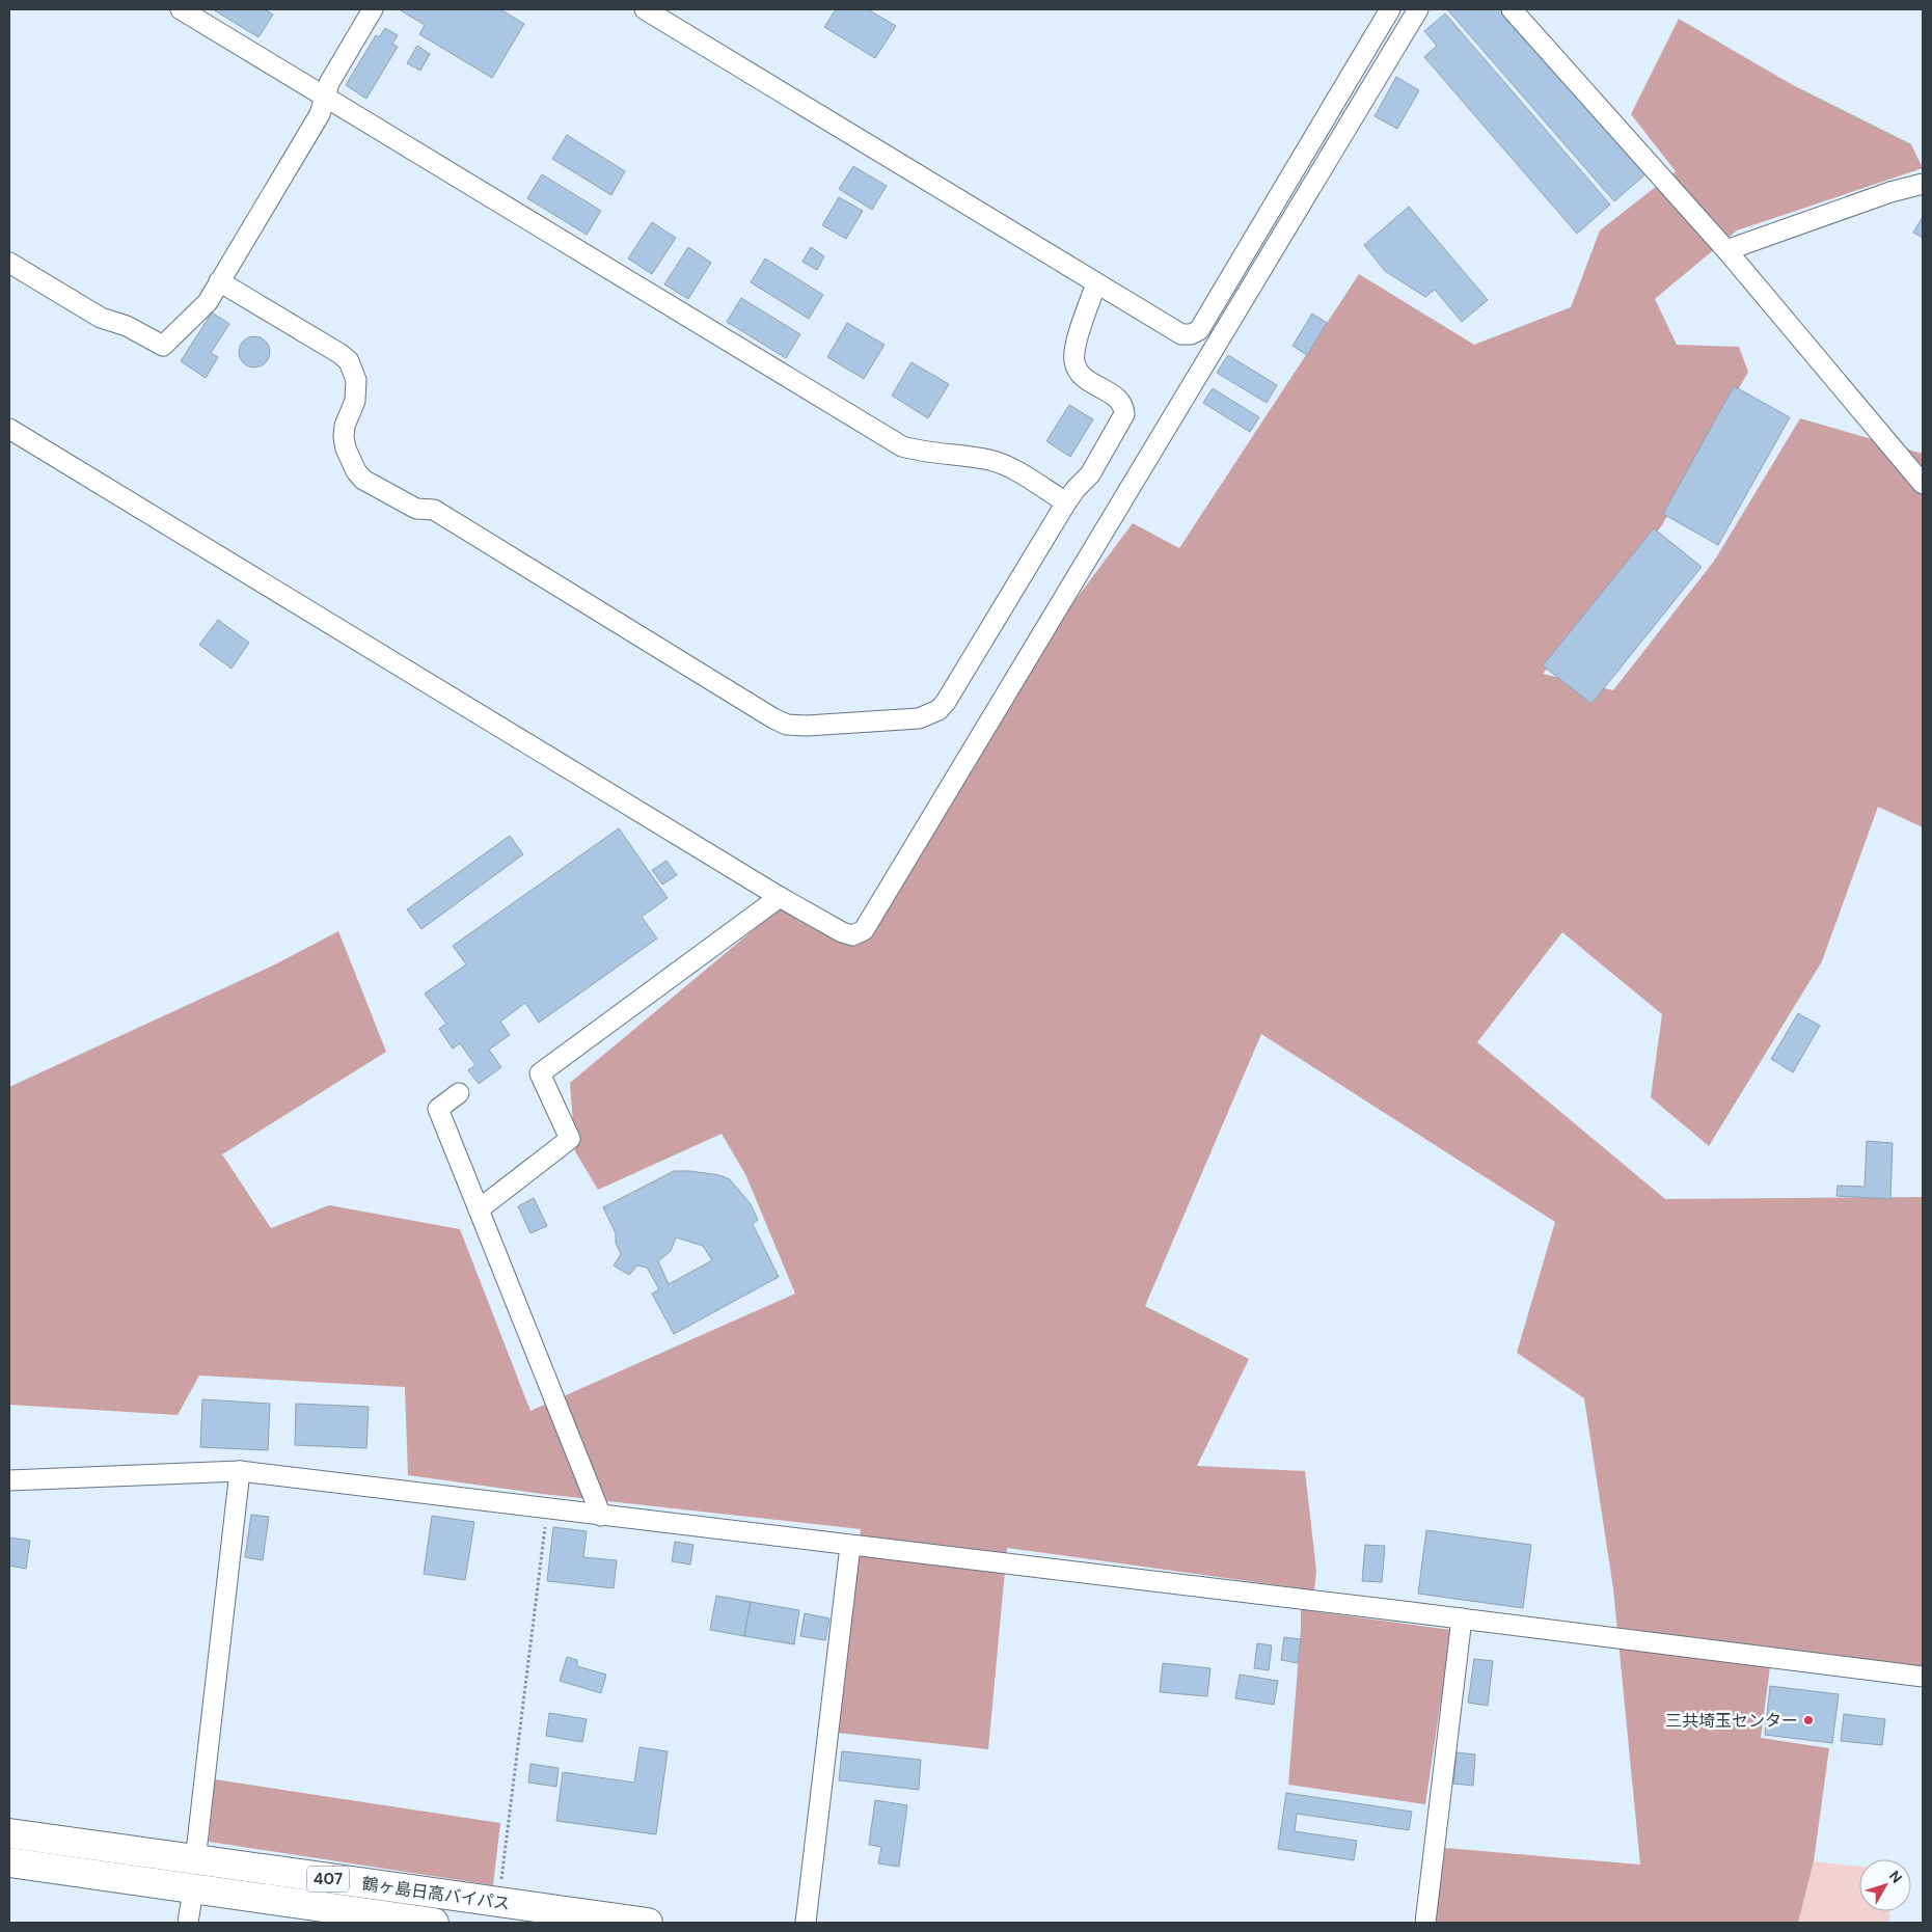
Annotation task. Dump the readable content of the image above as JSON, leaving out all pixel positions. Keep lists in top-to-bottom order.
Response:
{
  "streets": {
    "highway": ["407", "鶴ヶ島日高バイパス"]
  },
  "places": ["三共埼玉センター"],
  "north": "top right"
}
